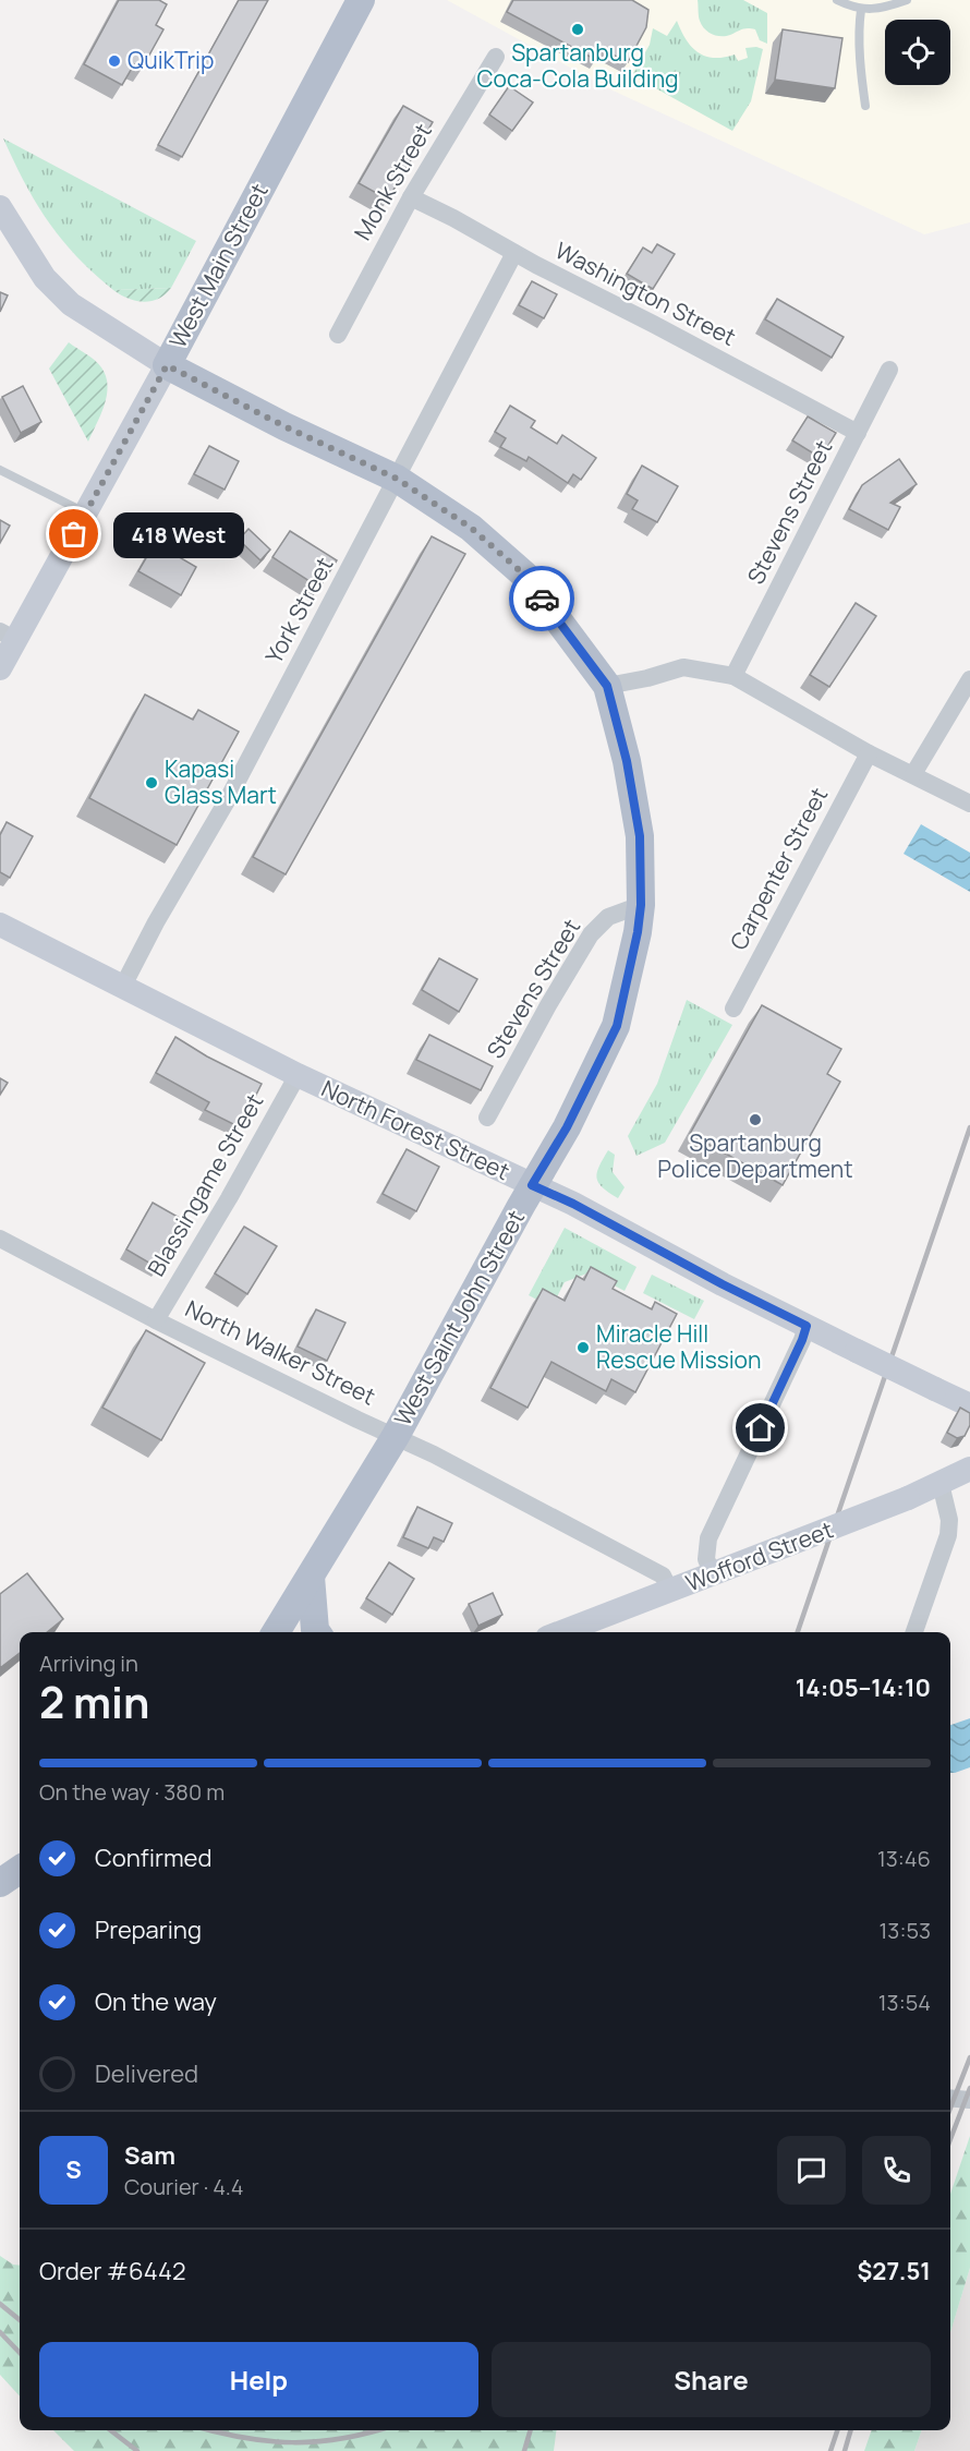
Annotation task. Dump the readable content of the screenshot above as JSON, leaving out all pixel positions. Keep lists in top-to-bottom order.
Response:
{
  "streets": {
    "main road": ["West Main Street", "West Saint John Street"],
    "street": [
      "Monk Street",
      "Washington Street",
      "Stevens Street",
      "York Street",
      "Carpenter Street",
      "North Forest Street",
      "Blassingame Street",
      "North Walker Street",
      "Wofford Street"
    ]
  },
  "crossings": [
    ["Monk Street", "Washington Street"],
    ["West Main Street", "West Saint John Street"],
    ["Washington Street", "Stevens Street"],
    ["Washington Street", "York Street"],
    ["Stevens Street", "West Saint John Street"],
    ["York Street", "North Forest Street"],
    ["York Street", "West Saint John Street"],
    ["North Forest Street", "Blassingame Street"],
    ["North Forest Street", "West Saint John Street"],
    ["Blassingame Street", "North Walker Street"],
    ["West Saint John Street", "North Walker Street"],
    ["North Walker Street", "Wofford Street"]
  ],
  "places": [
    "Spartanburg Coca-Cola Building",
    "QuikTrip",
    "418 West",
    "Kapasi Glass Mart",
    "Spartanburg Police Department",
    "Miracle Hill Rescue Mission"
  ],
  "page": {
    "bubble": "418 West",
    "heading": ["2 min", "Arriving in", "14:05–14:10"],
    "panel": [
      "Sam",
      "Courier · 4.4",
      "Order #6442",
      "$27.51"
    ],
    "bar": "On the way · 380 m",
    "list": [
      ["Confirmed", "13:46"],
      ["Preparing", "13:53"],
      ["On the way", "13:54"],
      "Delivered"
    ],
    "round": "S",
    "buttons": ["Help", "Share"]
  }
}
